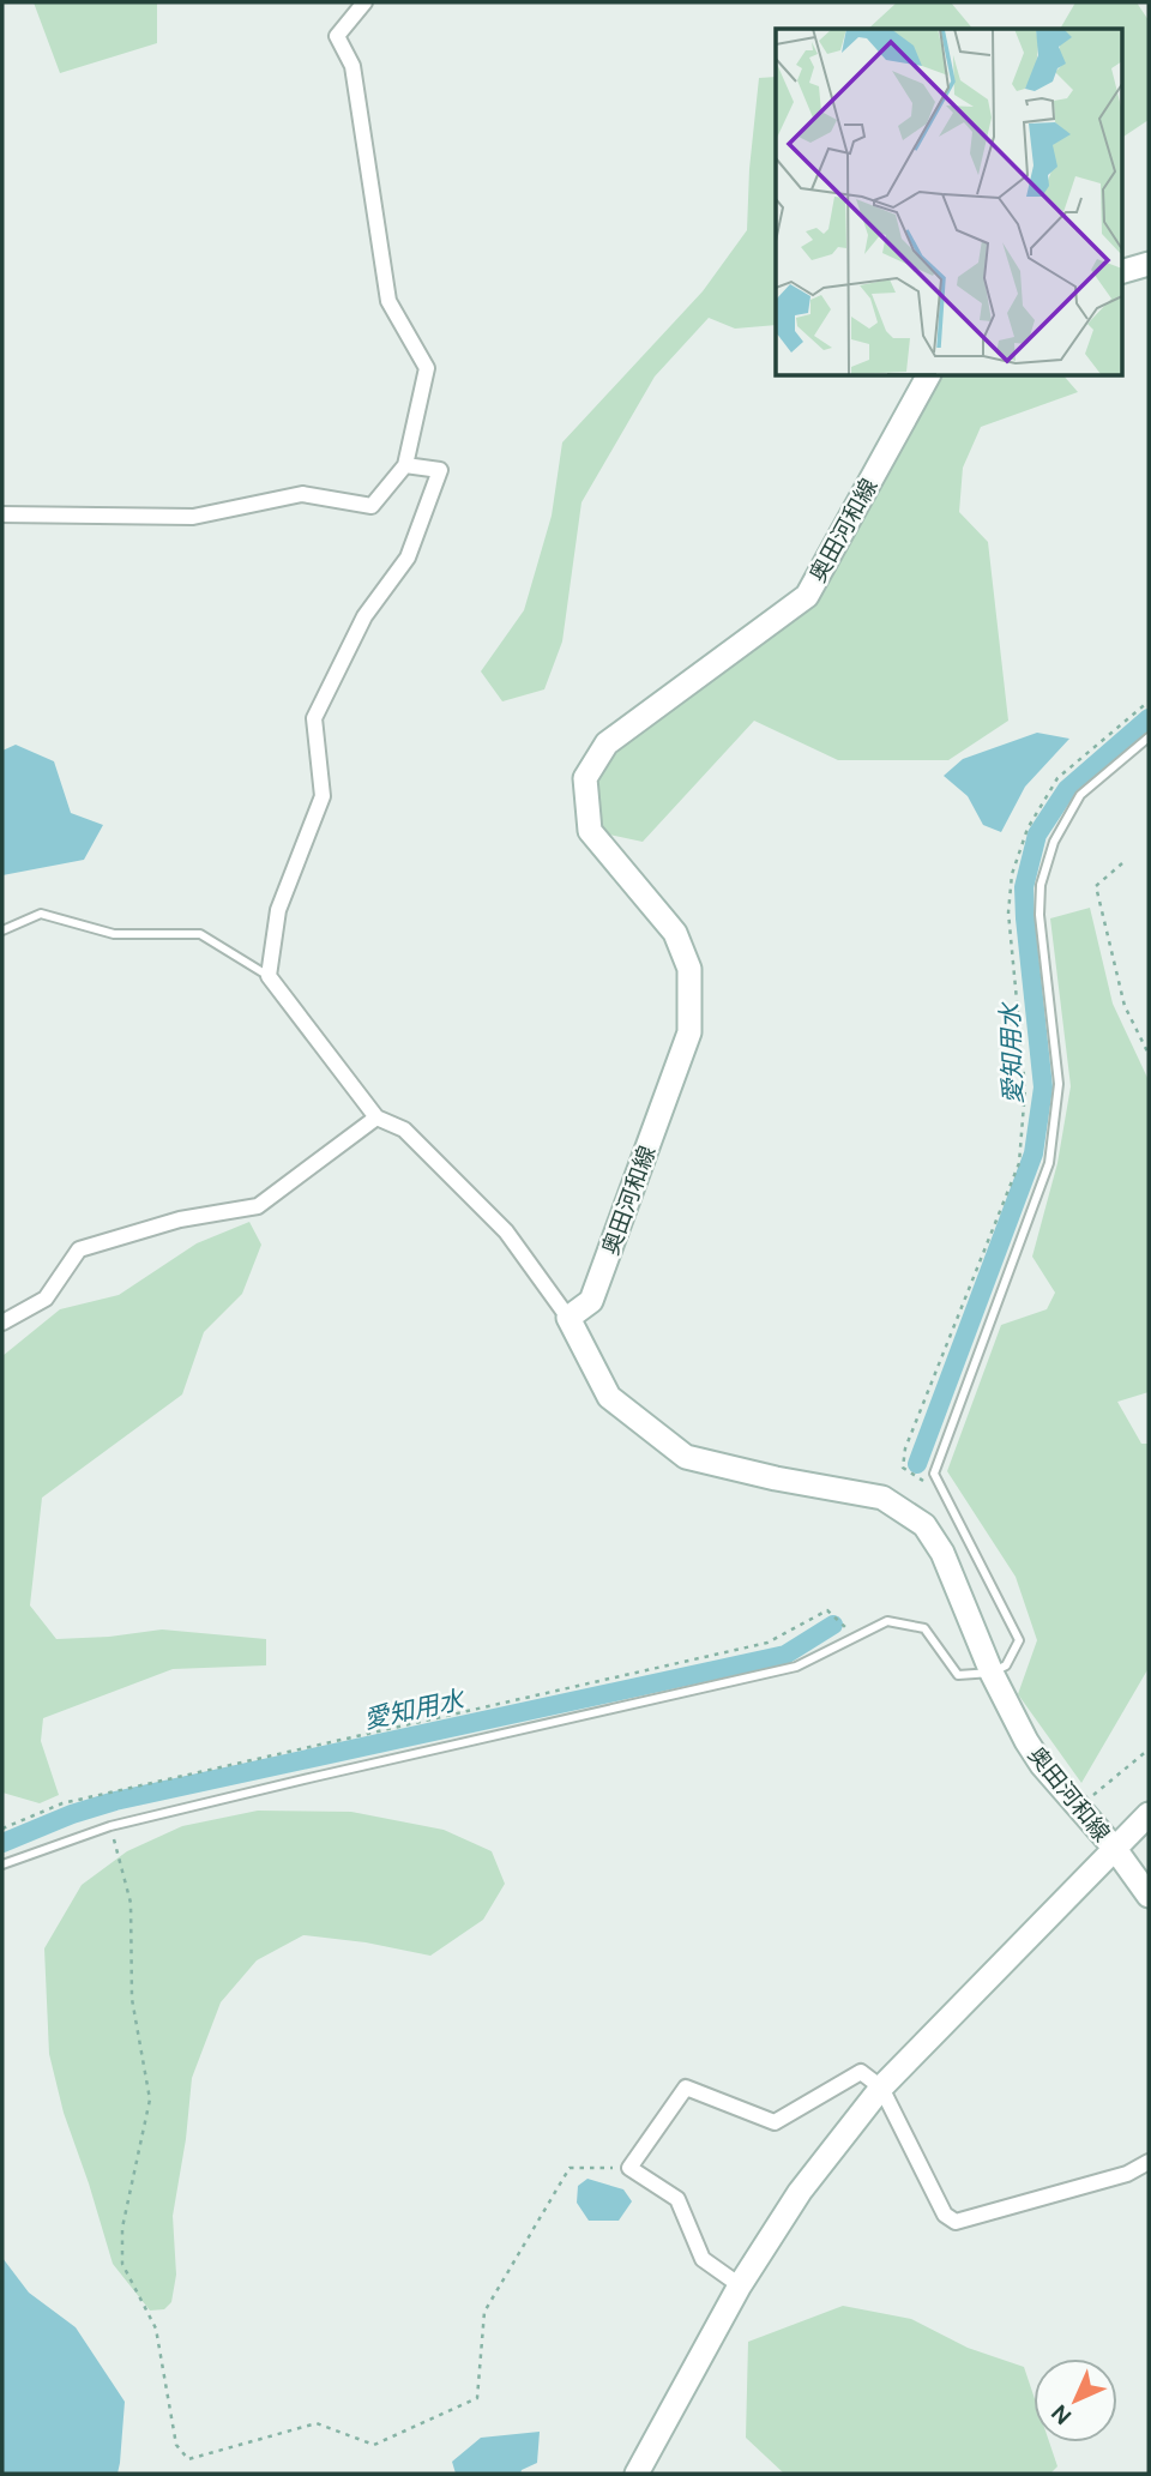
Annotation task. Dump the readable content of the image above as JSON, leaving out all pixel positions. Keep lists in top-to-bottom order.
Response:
{
  "streets": {
    "main road": ["奥田河和線"]
  },
  "water": ["愛知用水"],
  "north": "bottom left"
}
